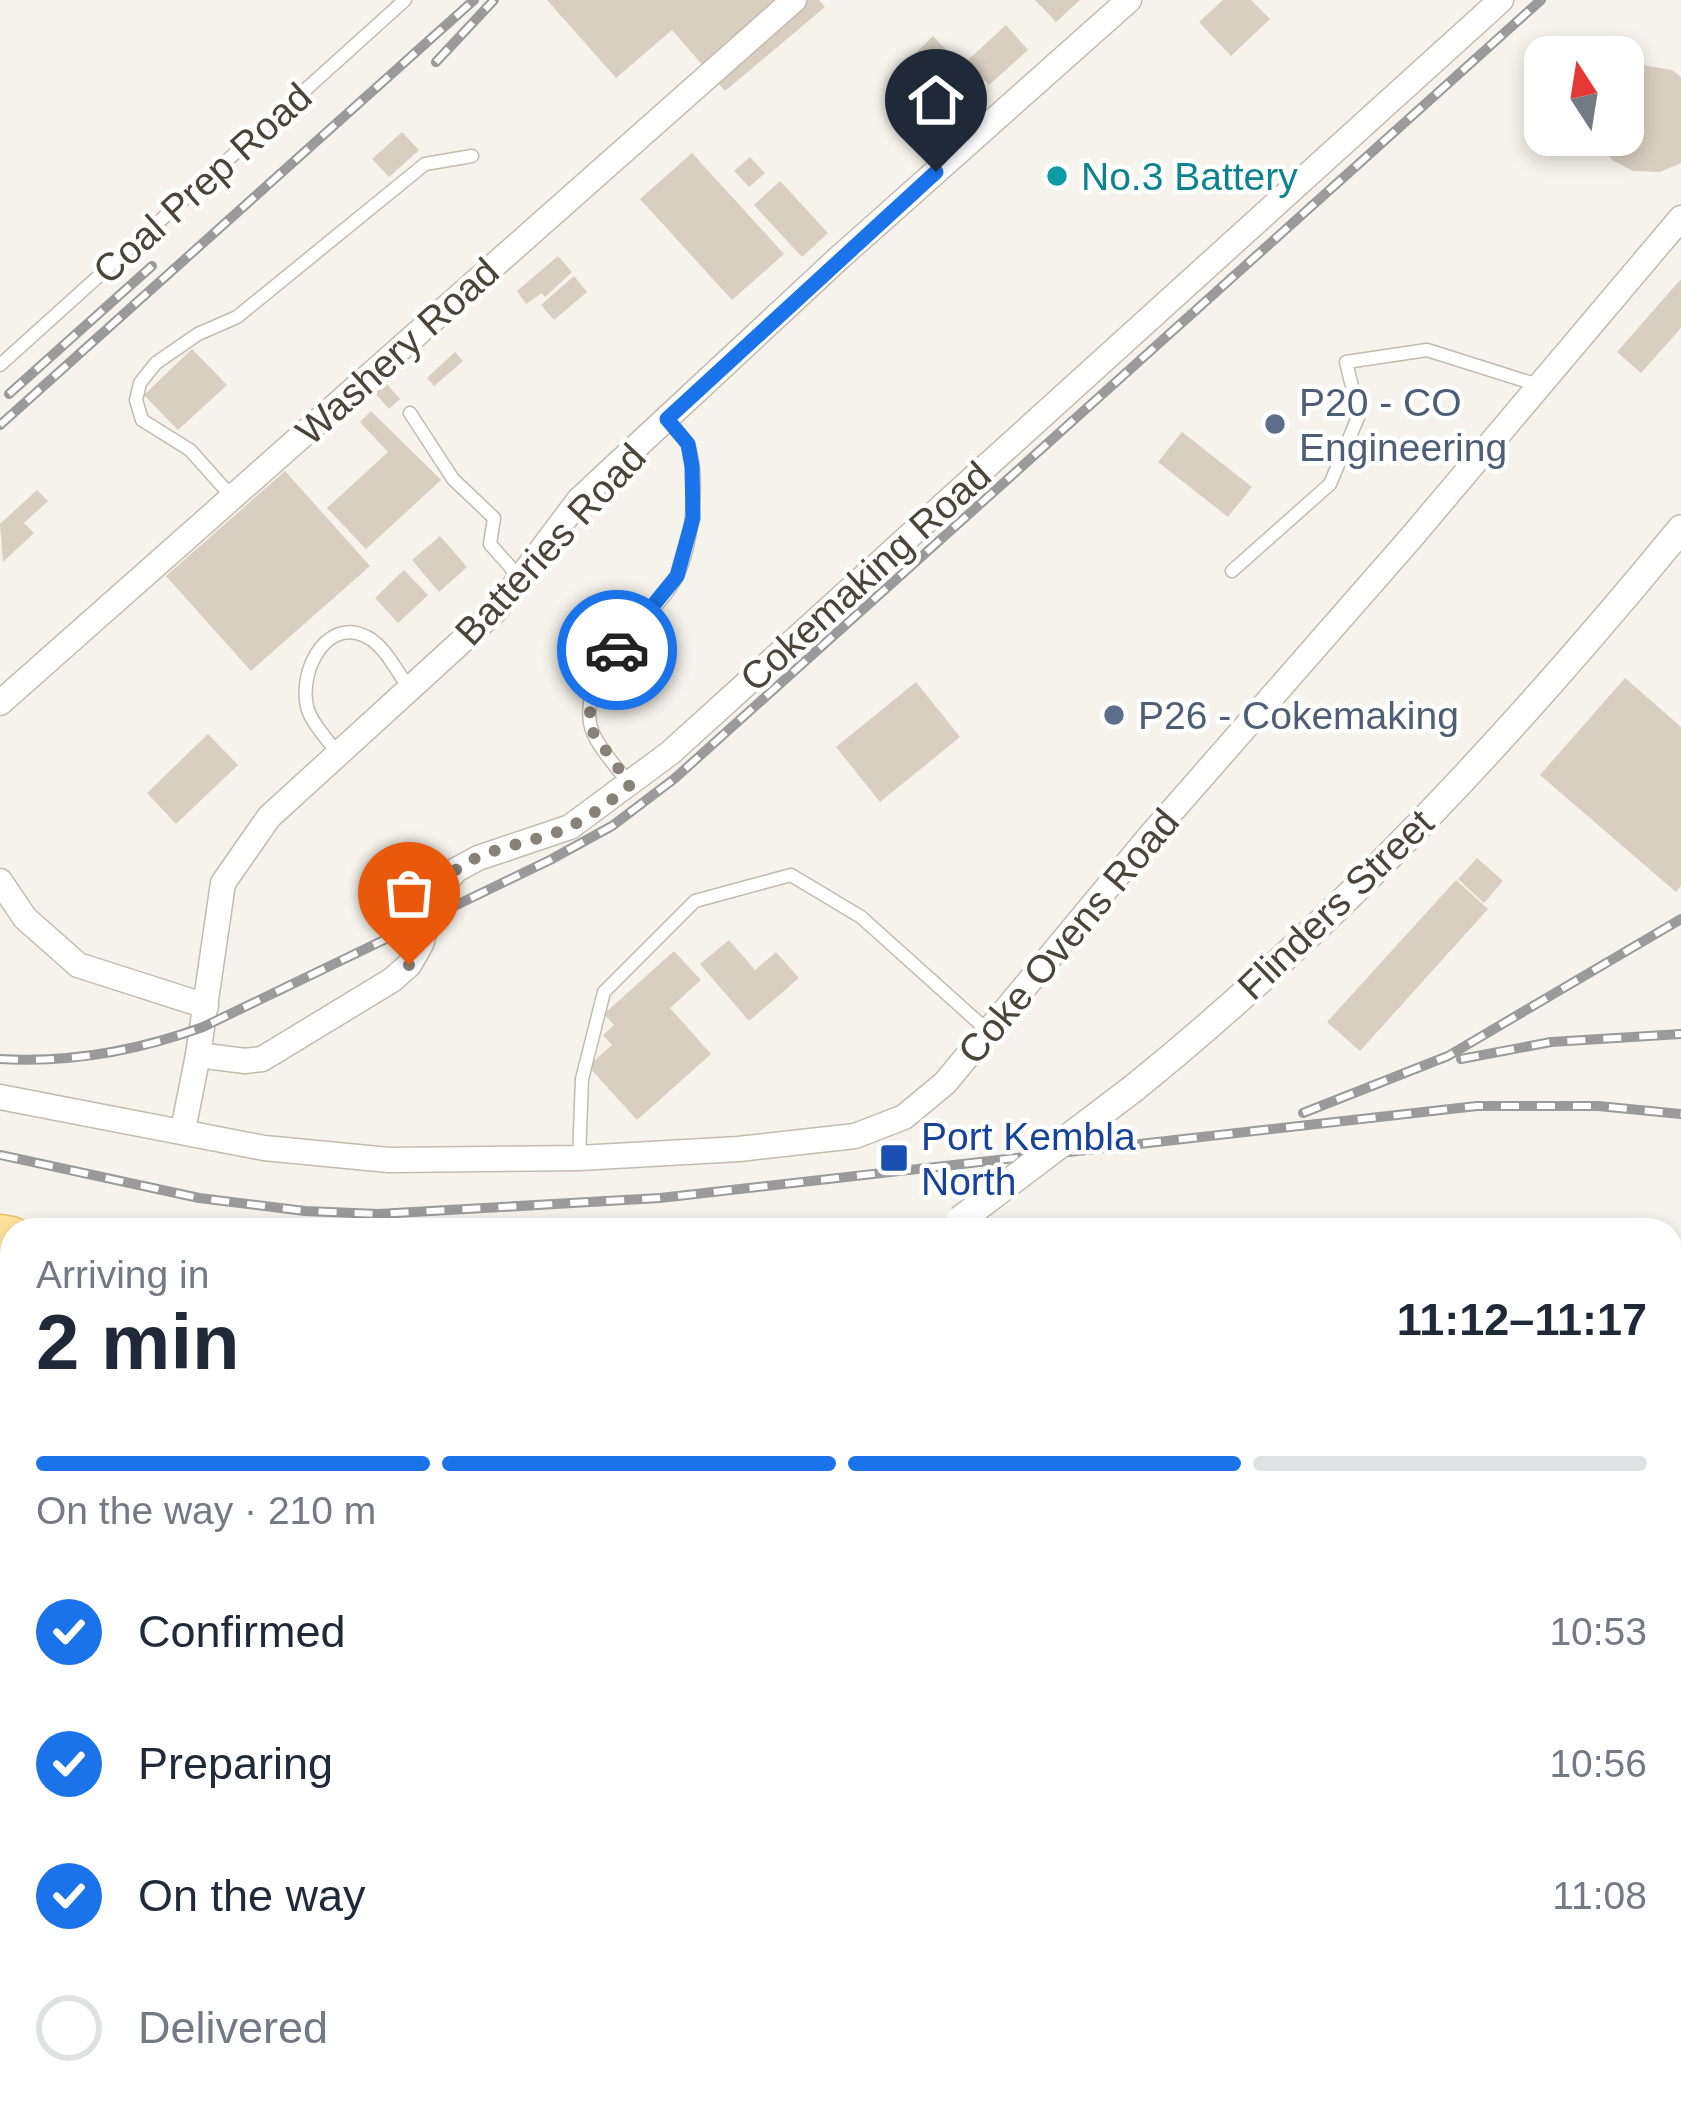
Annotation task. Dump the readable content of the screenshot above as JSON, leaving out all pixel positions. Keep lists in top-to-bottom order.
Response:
{
  "streets": {
    "street": [
      "Washery Road",
      "Batteries Road",
      "Cokemaking Road",
      "Flinders Street",
      "Coke Ovens Road"
    ],
    "lane": ["Coal Prep Road"]
  },
  "crossings": [
    ["Batteries Road", "Cokemaking Road"],
    ["Batteries Road", "Coke Ovens Road"]
  ],
  "places": {
    "other": ["No.3 Battery", "P20 - CO Engineering", "P26 - Cokemaking"],
    "transit": ["Port Kembla North"]
  },
  "north": "top",
  "page": {
    "heading": ["2 min", "Arriving in", "11:12–11:17"],
    "bar": "On the way · 210 m",
    "list": [
      ["Confirmed", "10:53"],
      ["Preparing", "10:56"],
      ["On the way", "11:08"],
      "Delivered"
    ]
  }
}
